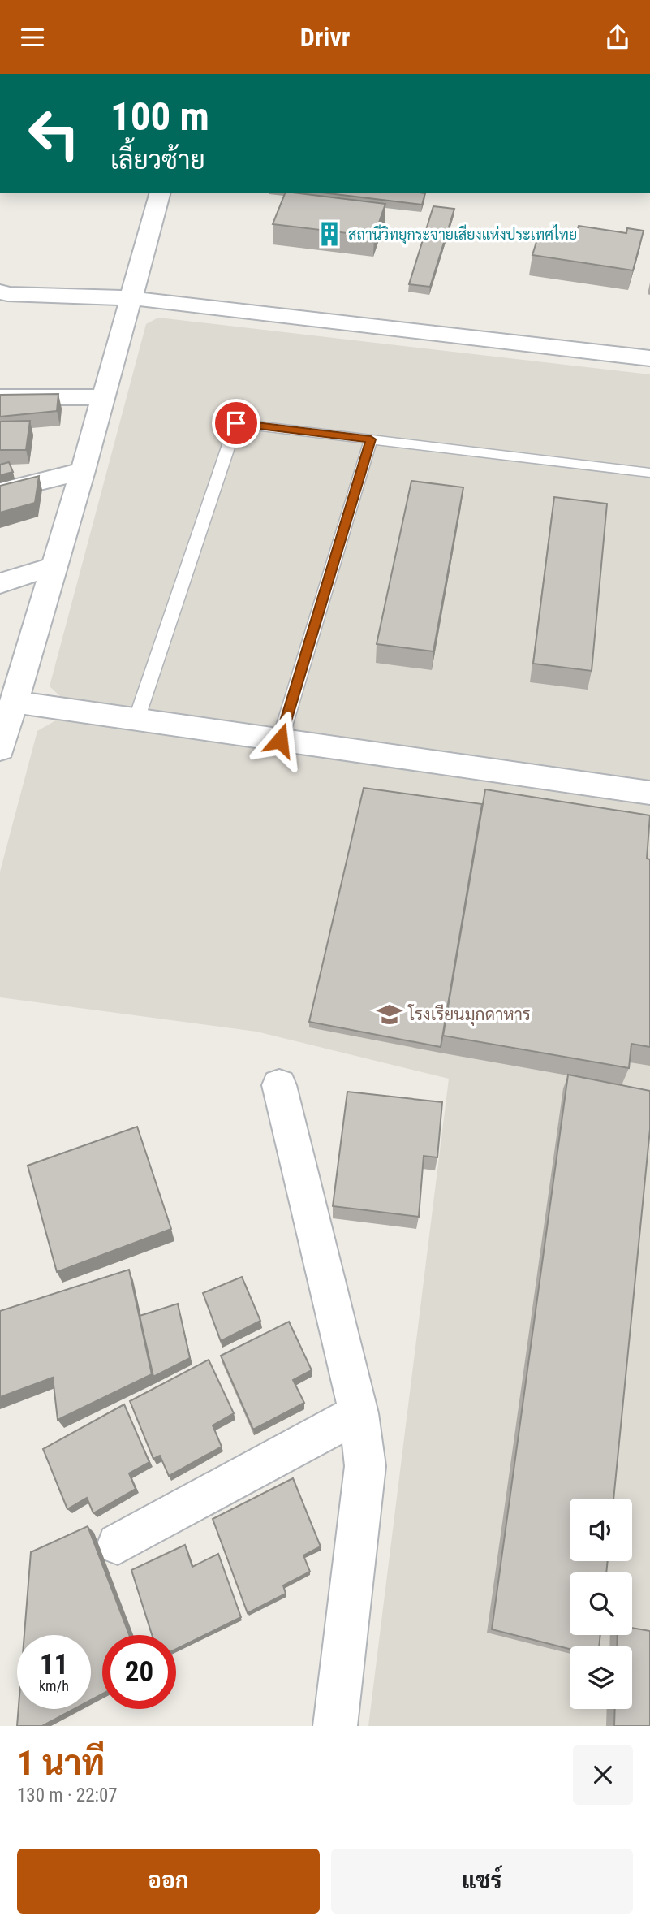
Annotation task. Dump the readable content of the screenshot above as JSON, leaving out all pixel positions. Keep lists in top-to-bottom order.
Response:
{
  "places": {
    "building": ["สถานีวิทยุกระจายเสียงแห่งประเทศไทย"],
    "school or university": ["โรงเรียนมุกดาหาร"]
  },
  "page": {
    "header": "Drivr",
    "turn": ["100 m", "เลี้ยวซ้าย"],
    "speed": "11 km/h",
    "limit": "20",
    "heading": ["1 นาที", "130 m · 22:07"],
    "buttons": ["ออก", "แชร์"]
  }
}
